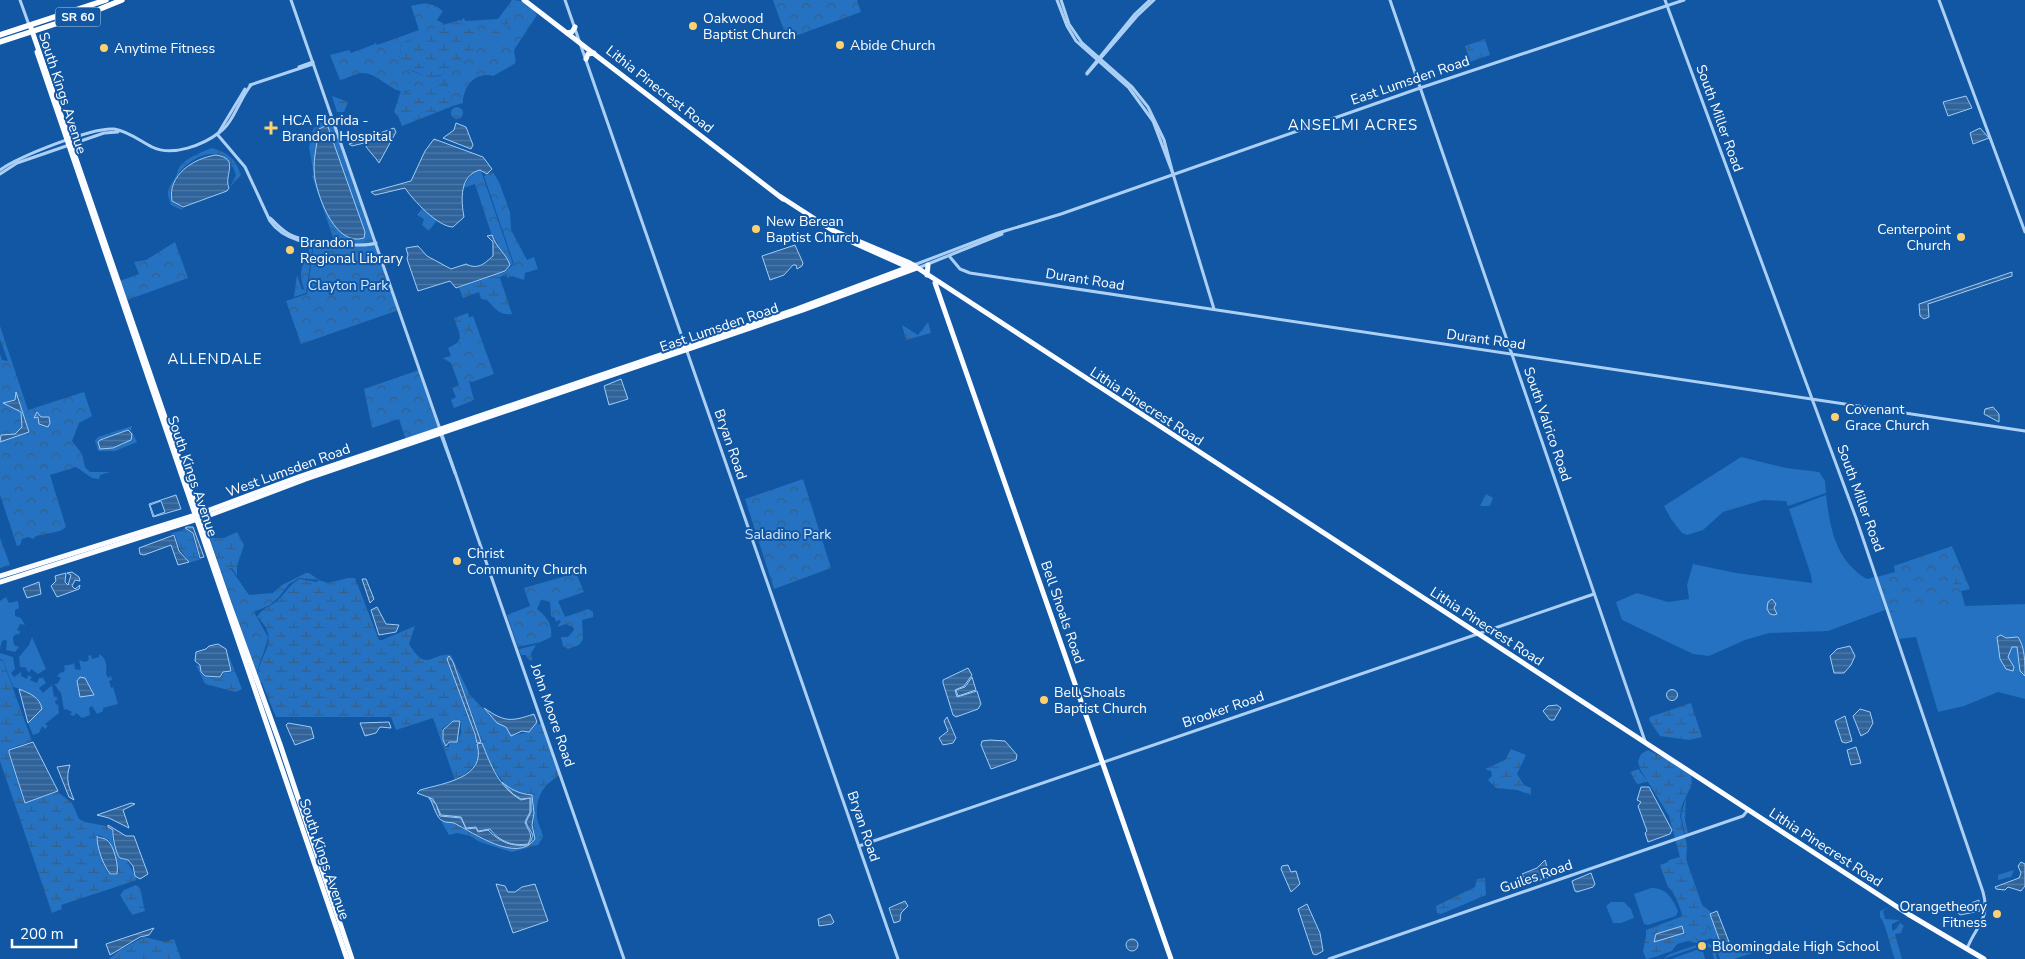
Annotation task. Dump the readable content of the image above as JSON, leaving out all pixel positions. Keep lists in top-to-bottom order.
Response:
{
  "streets": {
    "highway": ["SR 60"],
    "main road": [
      "East Lumsden Road",
      "Lithia Pinecrest Road",
      "South Kings Avenue",
      "West Lumsden Road",
      "Bell Shoals Road"
    ],
    "street": [
      "South Miller Road",
      "Durant Road",
      "South Valrico Road",
      "Bryan Road",
      "Brooker Road",
      "John Moore Road",
      "Guiles Road"
    ]
  },
  "crossings": [
    ["SR 60", "South Kings Avenue"],
    ["East Lumsden Road", "Lithia Pinecrest Road"],
    ["East Lumsden Road", "South Miller Road"],
    ["East Lumsden Road", "Durant Road"],
    ["East Lumsden Road", "South Valrico Road"],
    ["East Lumsden Road", "Bryan Road"],
    ["East Lumsden Road", "West Lumsden Road"],
    ["East Lumsden Road", "John Moore Road"],
    ["Lithia Pinecrest Road", "South Miller Road"],
    ["Lithia Pinecrest Road", "South Valrico Road"],
    ["Lithia Pinecrest Road", "Bryan Road"],
    ["Lithia Pinecrest Road", "Bell Shoals Road"],
    ["Lithia Pinecrest Road", "Brooker Road"],
    ["Lithia Pinecrest Road", "Guiles Road"],
    ["South Kings Avenue", "West Lumsden Road"],
    ["South Miller Road", "Durant Road"],
    ["Durant Road", "South Valrico Road"],
    ["South Valrico Road", "Brooker Road"],
    ["Bryan Road", "Brooker Road"],
    ["West Lumsden Road", "John Moore Road"],
    ["Bell Shoals Road", "Brooker Road"]
  ],
  "districts": ["ANSELMI ACRES", "ALLENDALE"],
  "parks": ["Clayton Park", "Saladino Park"],
  "places": {
    "other": [
      "Oakwood Baptist Church",
      "Abide Church",
      "Anytime Fitness",
      "New Berean Baptist Church",
      "Centerpoint Church",
      "Brandon Regional Library",
      "Covenant Grace Church",
      "Christ Community Church",
      "Bell Shoals Baptist Church",
      "Orangetheory Fitness",
      "Bloomingdale High School"
    ],
    "health": ["HCA Florida - Brandon Hospital"]
  },
  "scale_bar": "200 m"
}
